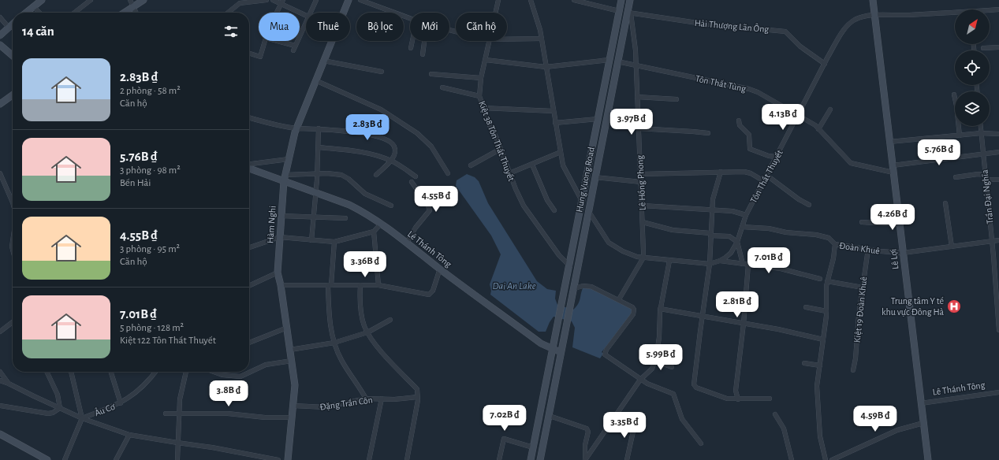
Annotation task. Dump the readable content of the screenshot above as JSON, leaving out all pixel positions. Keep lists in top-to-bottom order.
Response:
{
  "streets": {
    "street": [
      "Hải Thượng Lãn Ông",
      "Tôn Thất Tùng",
      "Kiệt 38 Tôn Thất Thuyết",
      "Tôn Thất Thuyết",
      "Hung Vuong Road",
      "Lê Hồng Phong",
      "Trần Đại Nghĩa",
      "Hàm Nghi",
      "Đoàn Khuê",
      "Lê Thánh Tông",
      "Lê Lợi",
      "Kiệt 19 Đoàn Khuê",
      "Đặng Trần Côn",
      "Âu Cơ"
    ]
  },
  "crossings": [
    ["Hải Thượng Lãn Ông", "Tôn Thất Thuyết"],
    ["Hải Thượng Lãn Ông", "Hung Vuong Road"],
    ["Hải Thượng Lãn Ông", "Lê Hồng Phong"],
    ["Tôn Thất Tùng", "Tôn Thất Thuyết"],
    ["Tôn Thất Tùng", "Hung Vuong Road"],
    ["Tôn Thất Tùng", "Lê Hồng Phong"],
    ["Tôn Thất Tùng", "Lê Lợi"],
    ["Kiệt 38 Tôn Thất Thuyết", "Hung Vuong Road"],
    ["Tôn Thất Thuyết", "Hung Vuong Road"],
    ["Tôn Thất Thuyết", "Lê Hồng Phong"],
    ["Tôn Thất Thuyết", "Đoàn Khuê"],
    ["Tôn Thất Thuyết", "Lê Lợi"],
    ["Hung Vuong Road", "Lê Hồng Phong"],
    ["Hung Vuong Road", "Lê Thánh Tông"],
    ["Trần Đại Nghĩa", "Đoàn Khuê"],
    ["Hàm Nghi", "Lê Thánh Tông"],
    ["Hàm Nghi", "Đặng Trần Côn"],
    ["Đoàn Khuê", "Lê Lợi"],
    ["Đoàn Khuê", "Kiệt 19 Đoàn Khuê"],
    ["Lê Thánh Tông", "Lê Lợi"]
  ],
  "water": ["Dai An Lake"],
  "places": {
    "hospital": ["Trung tâm Y tế khu vực Đông Hà"]
  },
  "north": "top right",
  "page": {
    "chip": [
      "Mua",
      "Thuê",
      "Bộ lọc",
      "Mới",
      "Căn hộ"
    ],
    "heading": "14 căn",
    "list": [
      {
        "name": "2.83B ₫",
        "note": "2 phòng · 58 m² · Căn hộ"
      },
      {
        "name": "5.76B ₫",
        "note": "3 phòng · 98 m² · Bến Hải"
      },
      {
        "name": "4.55B ₫",
        "note": "3 phòng · 95 m² · Căn hộ"
      },
      {
        "name": "7.01B ₫",
        "note": "5 phòng · 128 m² · Kiệt 122 Tôn Thất Thuyết"
      }
    ],
    "price": [
      "4.13B ₫",
      "3.97B ₫",
      "2.83B ₫",
      "5.76B ₫",
      "4.55B ₫",
      "4.26B ₫",
      "7.01B ₫",
      "3.36B ₫",
      "2.81B ₫",
      "5.99B ₫",
      "3.8B ₫",
      "7.02B ₫",
      "4.59B ₫",
      "3.35B ₫"
    ]
  }
}
